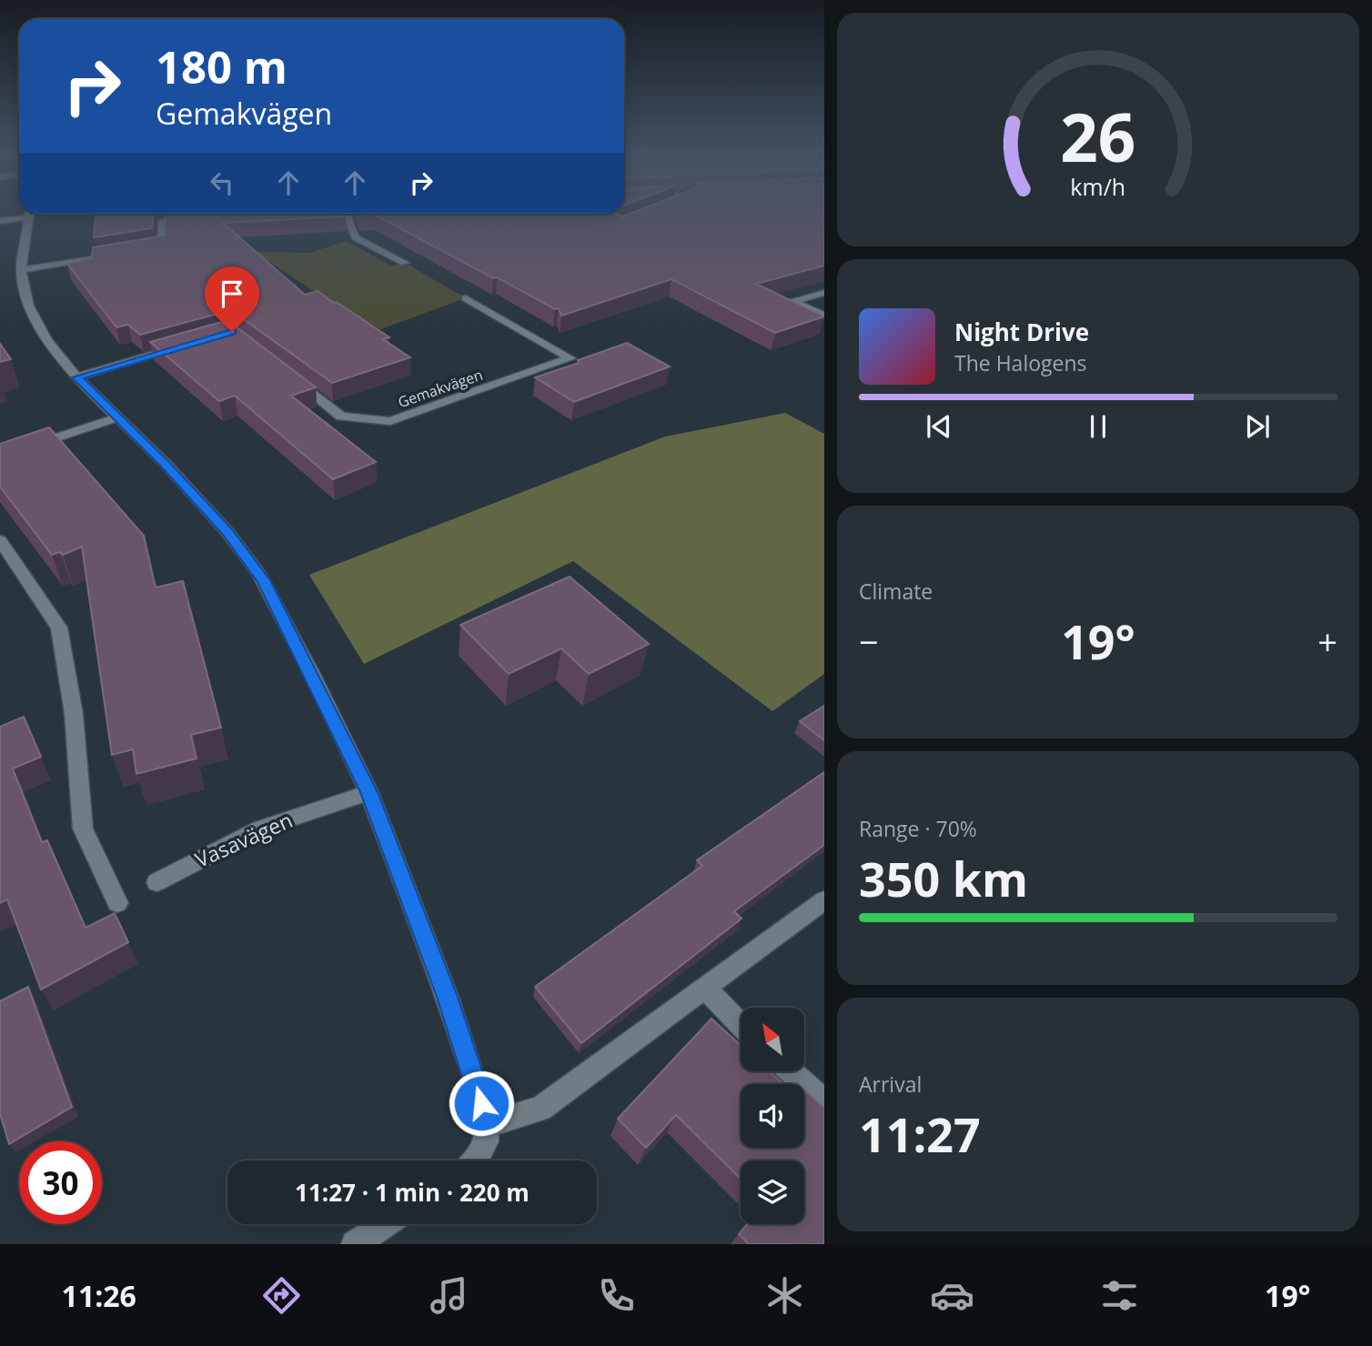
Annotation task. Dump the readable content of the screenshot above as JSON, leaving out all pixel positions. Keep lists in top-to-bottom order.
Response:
{
  "streets": {
    "street": ["Gemakvägen", "Vasavägen"]
  },
  "north": "top left",
  "page": {
    "turn": ["180 m", "Gemakvägen"],
    "song": ["Night Drive", "The Halogens"],
    "tile": [
      "Climate",
      ["Range · 70%", "350 km"],
      ["Arrival", "11:27"]
    ],
    "heat": ["−", "19°", "+"],
    "limit": "30",
    "trip": "11:27 · 1 min · 220 m",
    "tabs": ["11:26", "19°"],
    "gauge": ["26", "km/h"]
  }
}
